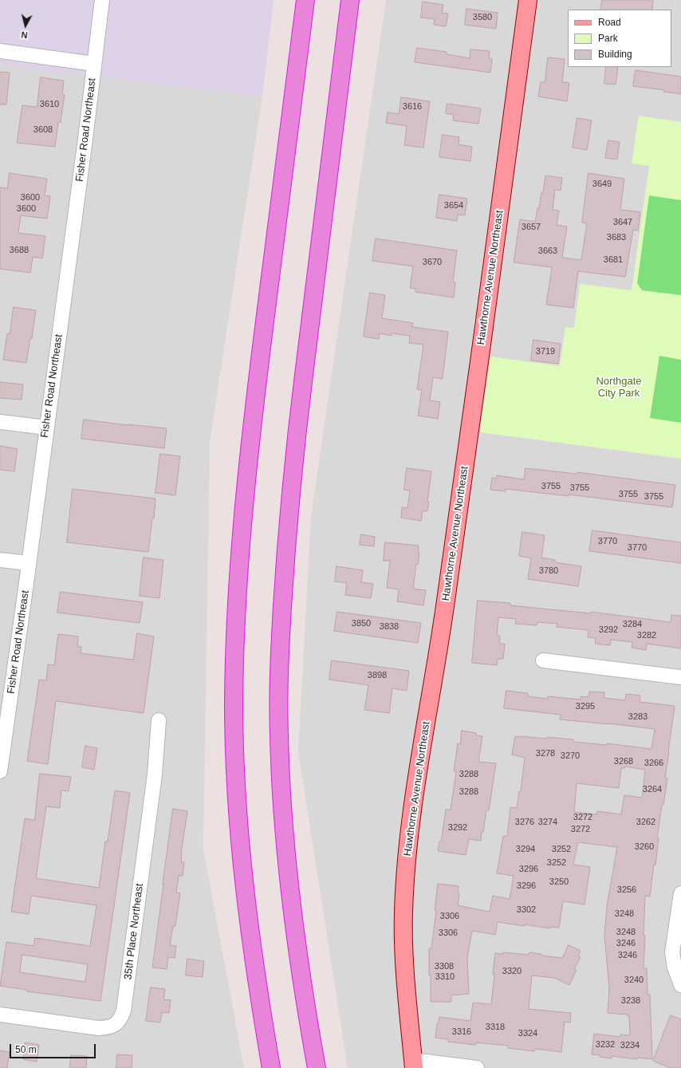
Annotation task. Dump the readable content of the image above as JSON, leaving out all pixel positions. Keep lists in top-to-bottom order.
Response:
{
  "streets": {
    "main road": ["Hawthorne Avenue Northeast"],
    "street": ["Fisher Road Northeast", "35th Place Northeast"]
  },
  "parks": ["Northgate City Park"],
  "house_numbers": [
    "3580",
    "3610",
    "3616",
    "3608",
    "3649",
    "3600",
    "3654",
    "3600",
    "3647",
    "3657",
    "3683",
    "3688",
    "3663",
    "3681",
    "3670",
    "3719",
    "3755",
    "3755",
    "3755",
    "3755",
    "3770",
    "3770",
    "3780",
    "3850",
    "3284",
    "3838",
    "3292",
    "3282",
    "3898",
    "3295",
    "3283",
    "3278",
    "3270",
    "3268",
    "3266",
    "3288",
    "3264",
    "3288",
    "3272",
    "3276",
    "3274",
    "3262",
    "3292",
    "3272",
    "3260",
    "3294",
    "3252",
    "3252",
    "3296",
    "3250",
    "3296",
    "3256",
    "3302",
    "3248",
    "3306",
    "3248",
    "3306",
    "3246",
    "3246",
    "3308",
    "3320",
    "3310",
    "3240",
    "3238",
    "3318",
    "3316",
    "3324",
    "3232",
    "3234"
  ],
  "legend": ["Road", "Park", "Building"],
  "scale_bar": "50 m",
  "north": "bottom"
}
